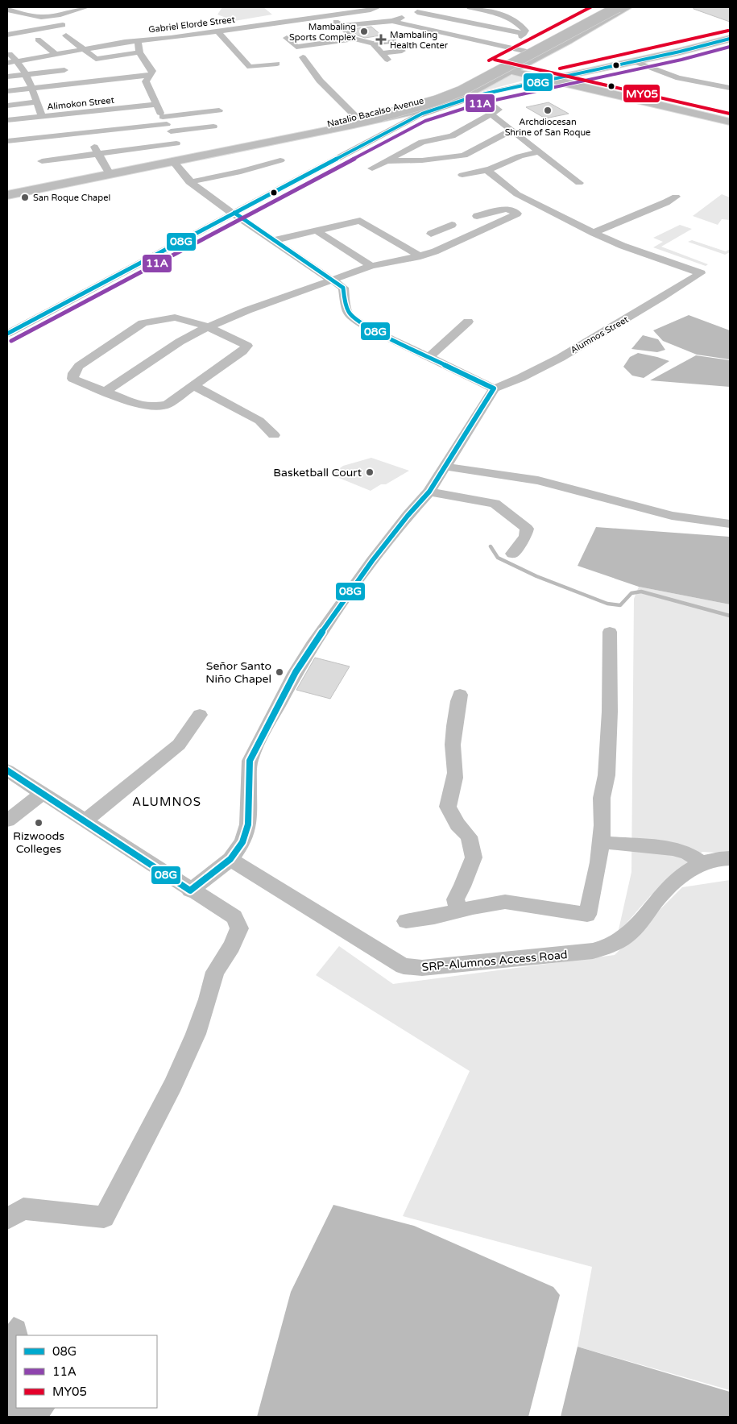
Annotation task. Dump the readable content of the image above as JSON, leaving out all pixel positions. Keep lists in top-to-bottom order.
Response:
{
  "streets": {
    "main road": ["Natalio Bacalso Avenue"],
    "street": [
      "Gabriel Elorde Street",
      "Alimokon Street",
      "Alumnos Street",
      "SRP-Alumnos Access Road"
    ]
  },
  "districts": ["ALUMNOS"],
  "places": {
    "other": [
      "Mambaling Sports Complex",
      "Archdiocesan Shrine of San Roque",
      "San Roque Chapel",
      "Basketball Court",
      "Señor Santo Niño Chapel",
      "Rizwoods Colleges"
    ],
    "health": ["Mambaling Health Center"]
  },
  "lines": ["transit line MY05", "transit line 08G", "transit line 11A"],
  "legend": ["08G", "11A", "MY05"]
}
